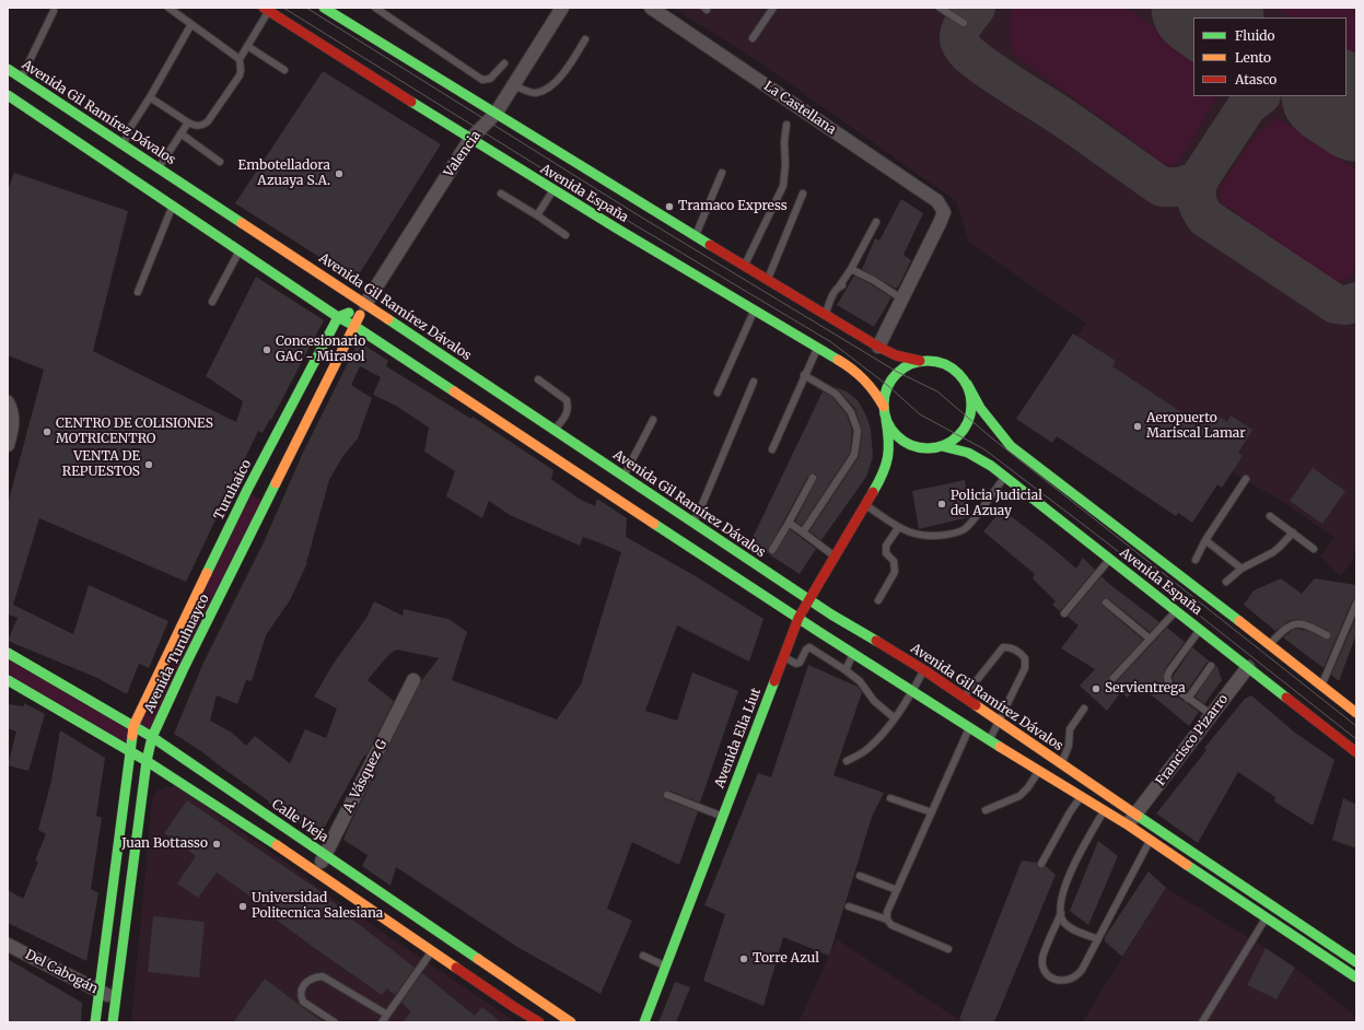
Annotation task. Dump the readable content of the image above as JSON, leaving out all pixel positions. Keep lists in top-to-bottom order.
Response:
{
  "streets": {
    "main road": [
      "Avenida Gil Ramírez Dávalos",
      "Avenida España",
      "Turuhaico",
      "Avenida Turuhuayco",
      "Avenida Elia Liut",
      "Calle Vieja"
    ],
    "street": [
      "La Castellana",
      "Valencia",
      "Francisco Pizarro",
      "A. Vásquez G",
      "Del Cabogán"
    ]
  },
  "crossings": [
    ["Avenida Gil Ramírez Dávalos", "Valencia"],
    ["Avenida Gil Ramírez Dávalos", "Turuhaico"],
    ["Avenida Gil Ramírez Dávalos", "Avenida Turuhuayco"],
    ["Avenida Gil Ramírez Dávalos", "Avenida Elia Liut"],
    ["Avenida Gil Ramírez Dávalos", "Francisco Pizarro"],
    ["Valencia", "Avenida España"],
    ["Avenida España", "Avenida Elia Liut"],
    ["Avenida España", "Francisco Pizarro"],
    ["Turuhaico", "Avenida Turuhuayco"],
    ["Turuhaico", "Calle Vieja"],
    ["Avenida Turuhuayco", "Calle Vieja"],
    ["Avenida Turuhuayco", "Del Cabogán"],
    ["A. Vásquez G", "Calle Vieja"]
  ],
  "places": [
    "Embotelladora Azuaya S.A.",
    "Tramaco Express",
    "Concesionario GAC - Mirasol",
    "Aeropuerto Mariscal Lamar",
    "CENTRO DE COLISIONES MOTRICENTRO",
    "VENTA DE REPUESTOS",
    "Policia Judicial del Azuay",
    "Servientrega",
    "Juan Bottasso",
    "Universidad Politecnica Salesiana",
    "Torre Azul"
  ],
  "legend": ["Fluido", "Lento", "Atasco"]
}
